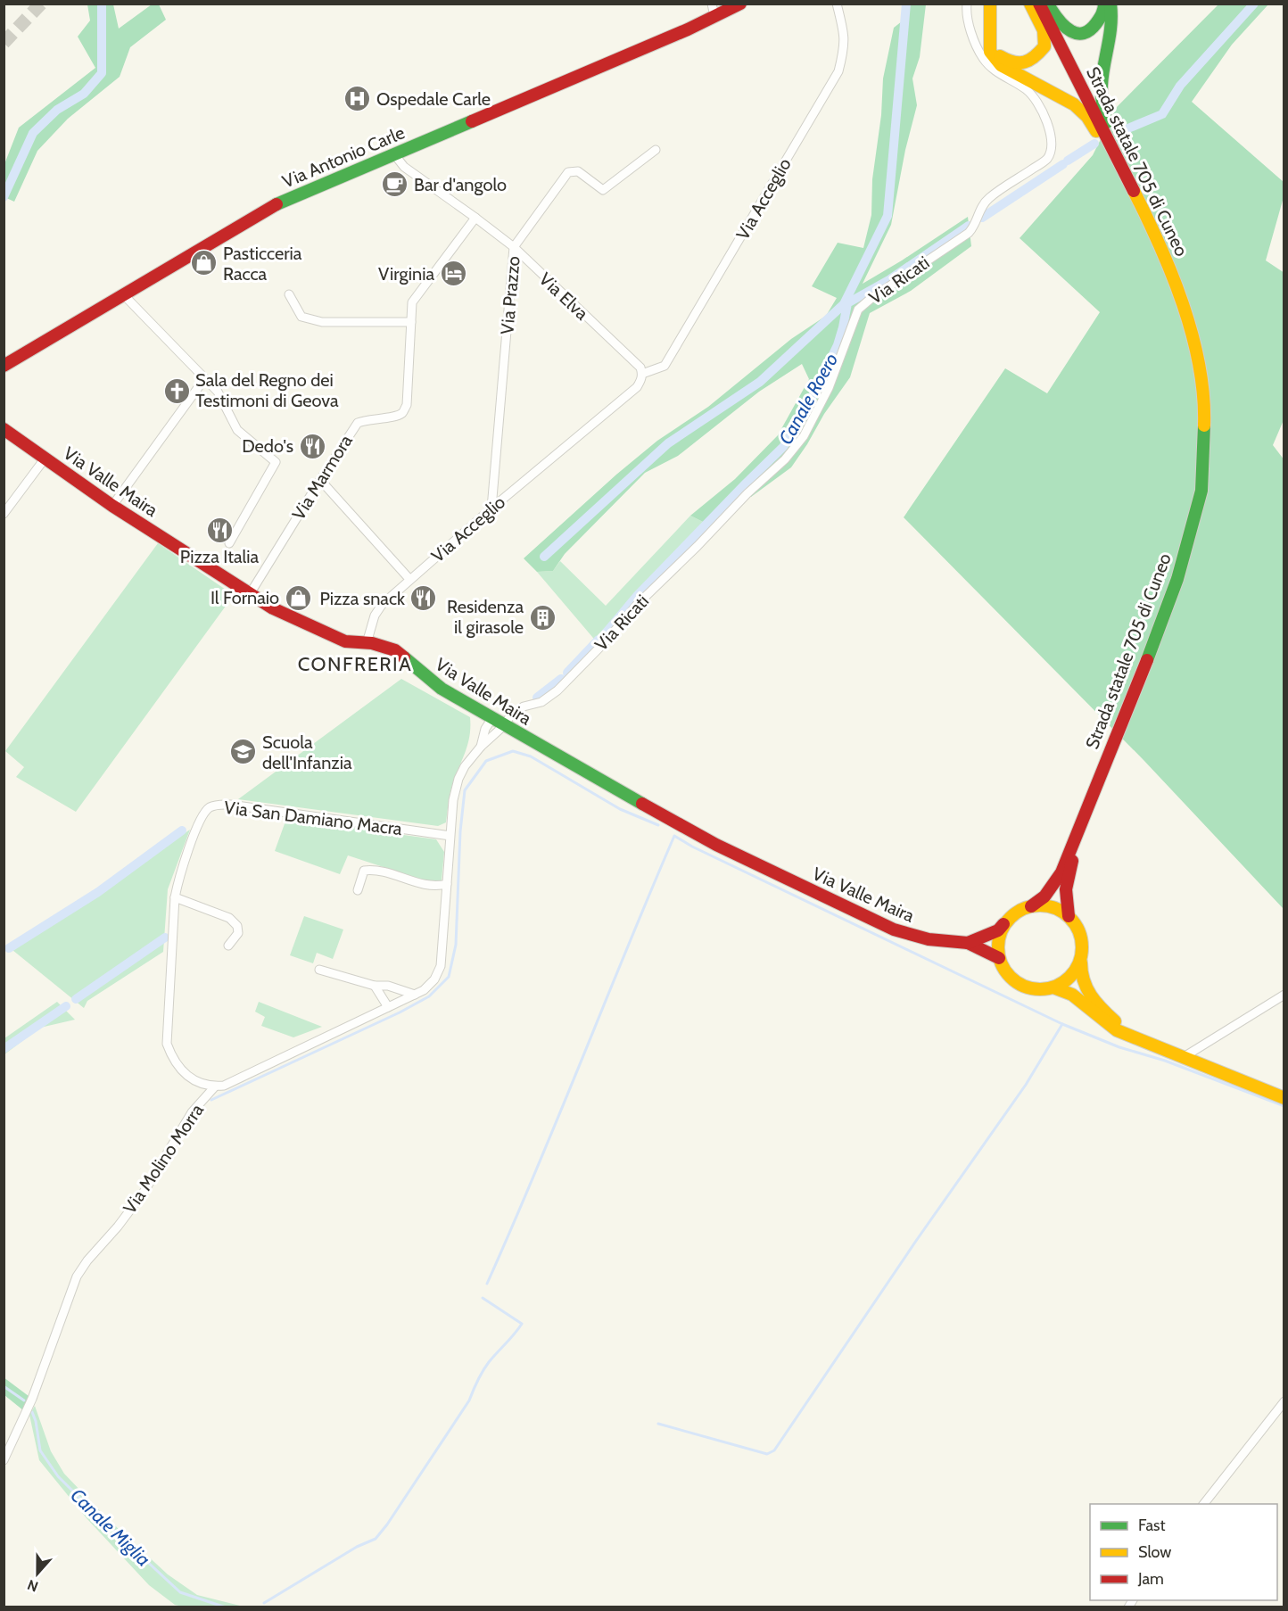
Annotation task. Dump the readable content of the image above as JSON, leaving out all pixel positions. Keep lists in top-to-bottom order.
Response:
{
  "streets": {
    "main road": ["Via Antonio Carle", "Strada statale 705 di Cuneo", "Via Valle Maira"],
    "street": [
      "Via Acceglio",
      "Via Ricati",
      "Via Prazzo",
      "Via Elva",
      "Via Marmora",
      "Via San Damiano Macra",
      "Via Molino Morra"
    ]
  },
  "crossings": [
    ["Via Antonio Carle", "Via Elva"],
    ["Strada statale 705 di Cuneo", "Via Valle Maira"],
    ["Via Acceglio", "Via Prazzo"],
    ["Via Acceglio", "Via Elva"],
    ["Via Acceglio", "Via Valle Maira"],
    ["Via Ricati", "Via Valle Maira"],
    ["Via Ricati", "Via Molino Morra"],
    ["Via Prazzo", "Via Elva"],
    ["Via Elva", "Via Marmora"],
    ["Via Marmora", "Via Valle Maira"],
    ["Via Valle Maira", "Via Molino Morra"],
    ["Via San Damiano Macra", "Via Molino Morra"]
  ],
  "districts": ["CONFRERIA"],
  "water": ["Canale Roero", "Canale Miglia"],
  "places": {
    "hospital": ["Ospedale Carle"],
    "cafe": ["Bar d'angolo"],
    "shop": ["Pasticceria Racca", "Il Fornaio"],
    "hotel": ["Virginia"],
    "church": ["Sala del Regno dei Testimoni di Geova"],
    "restaurant": ["Dedo's", "Pizza Italia", "Pizza snack"],
    "building": ["Residenza il girasole"],
    "school or university": ["Scuola dell'Infanzia"]
  },
  "legend": ["Fast", "Slow", "Jam"],
  "north": "bottom"
}
